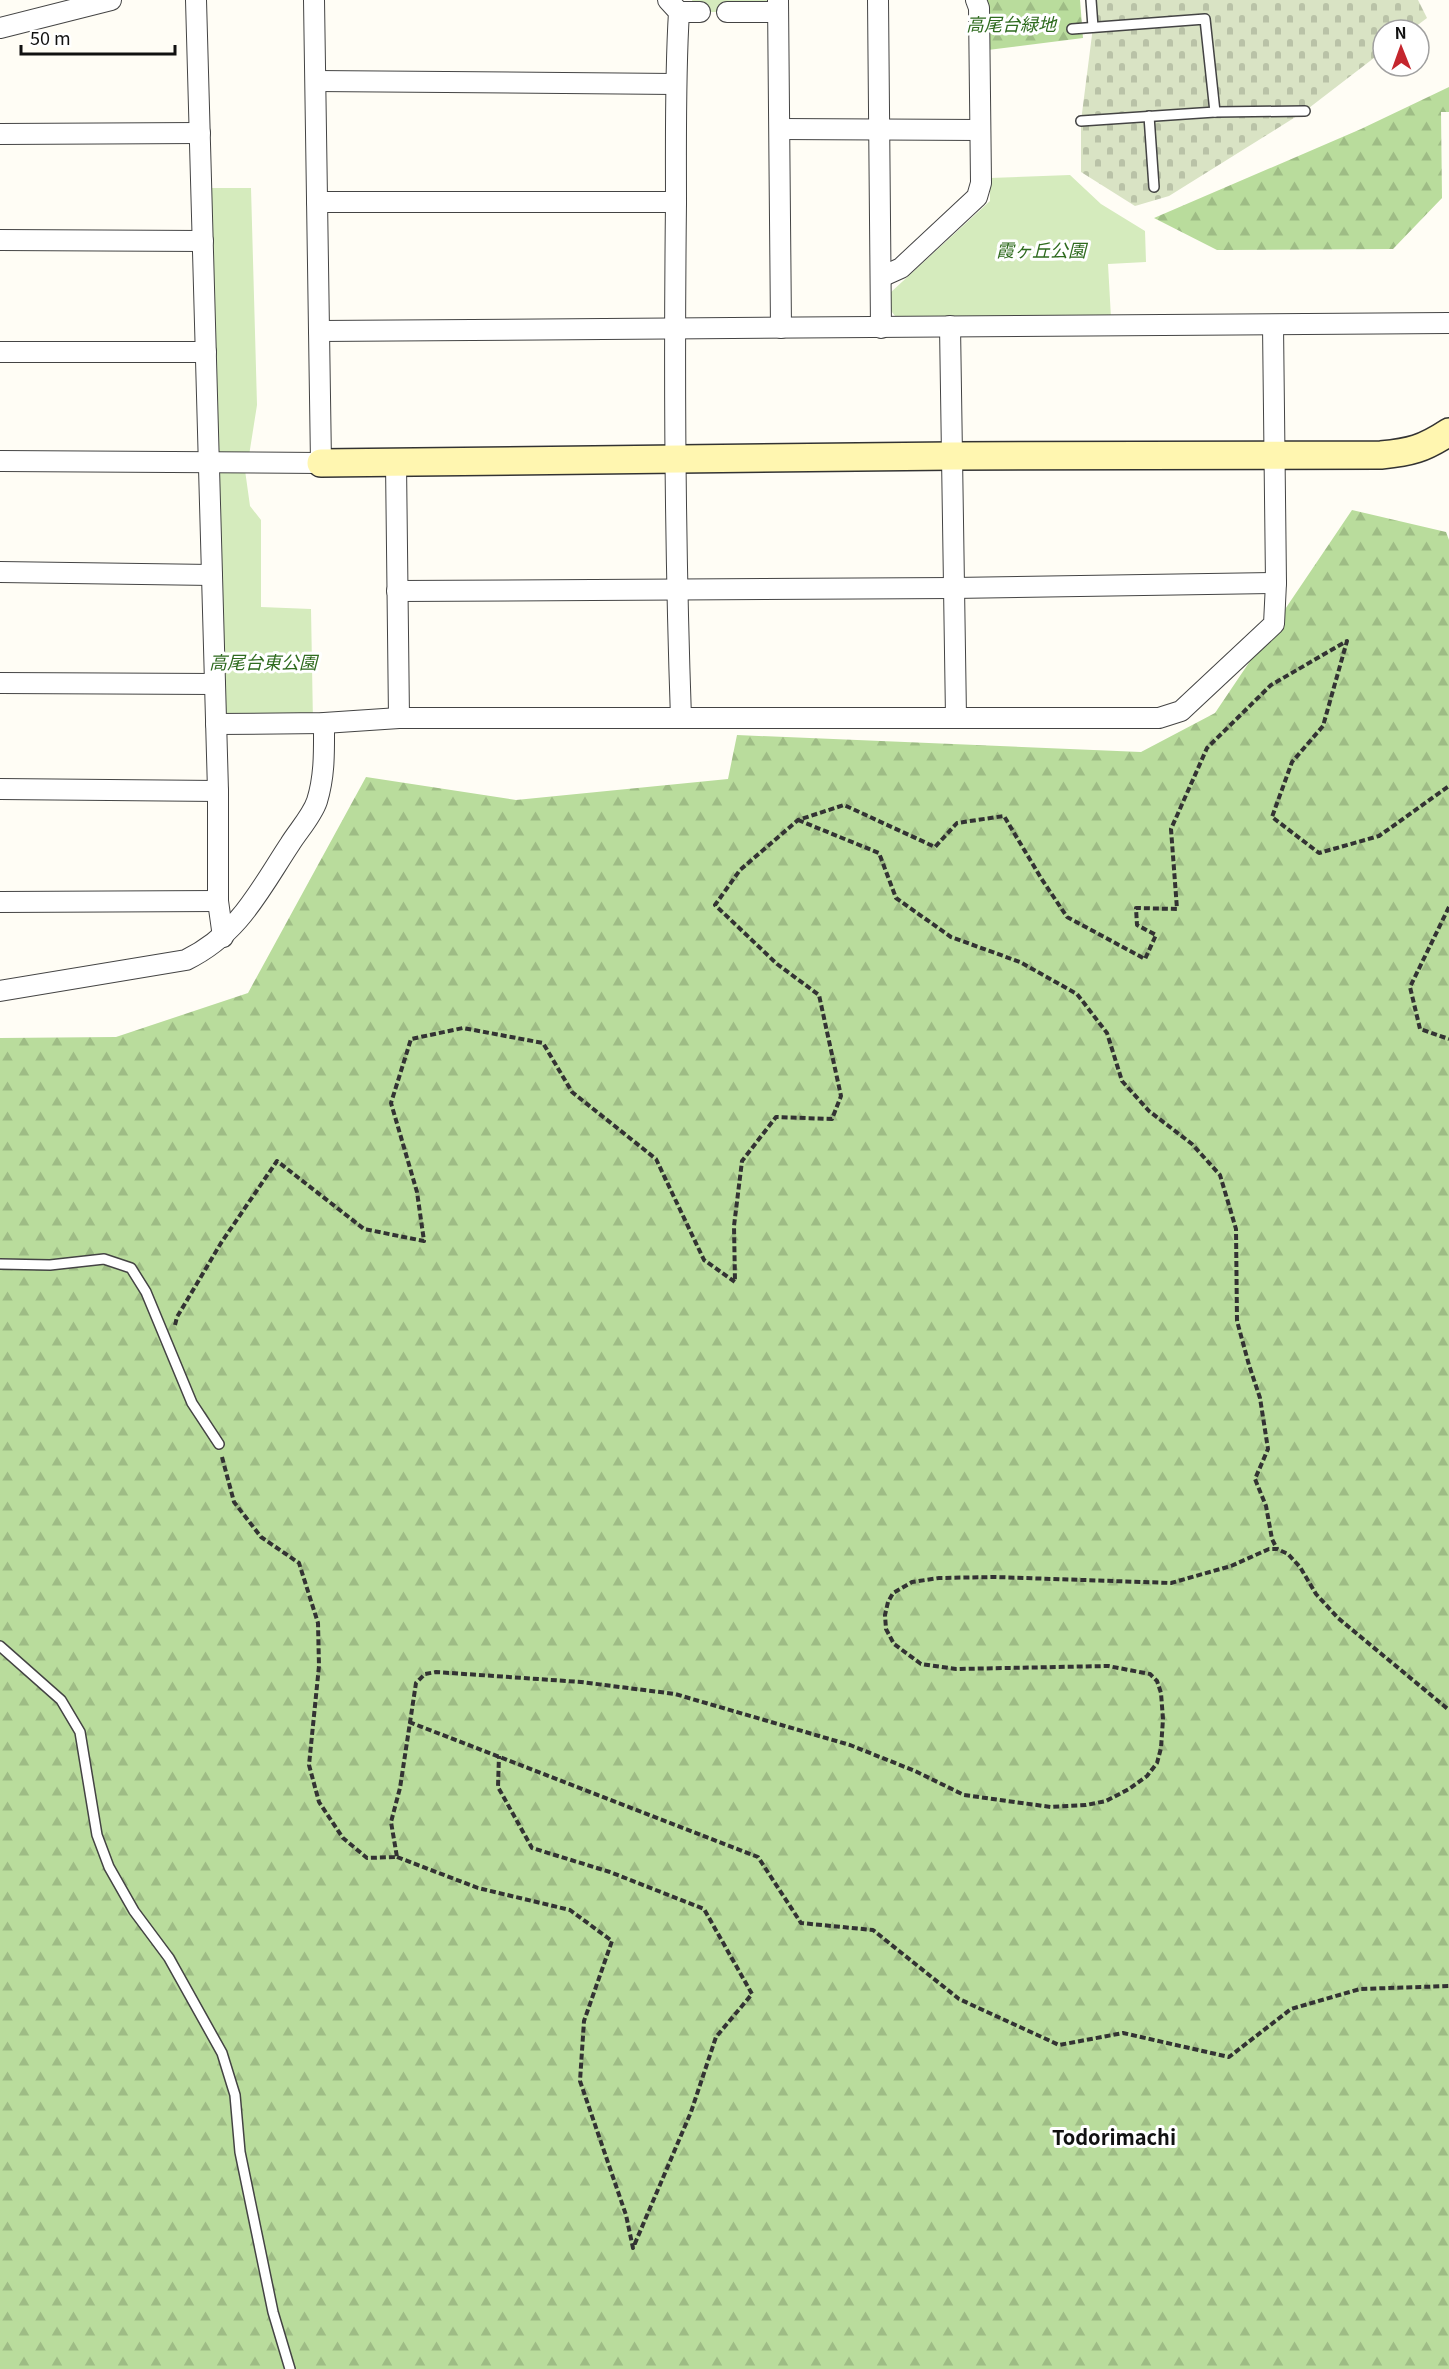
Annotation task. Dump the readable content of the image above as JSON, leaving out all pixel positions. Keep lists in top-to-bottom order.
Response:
{
  "districts": ["Todorimachi"],
  "parks": ["高尾台緑地", "霞ヶ丘公園", "高尾台東公園"],
  "scale_bar": "50 m",
  "north": "top"
}
